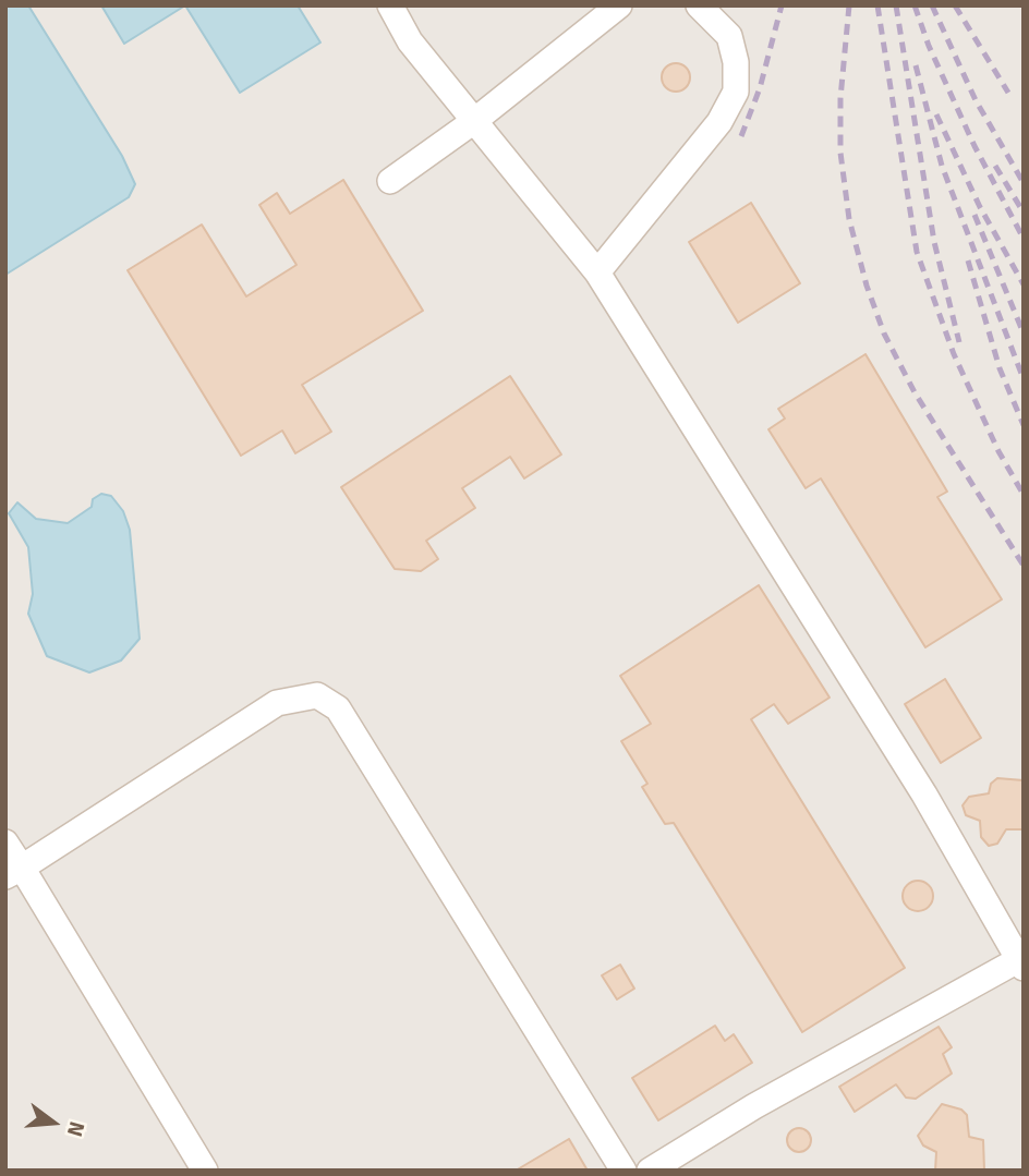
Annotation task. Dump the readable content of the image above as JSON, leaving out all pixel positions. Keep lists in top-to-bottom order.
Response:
{
  "north": "right"
}
